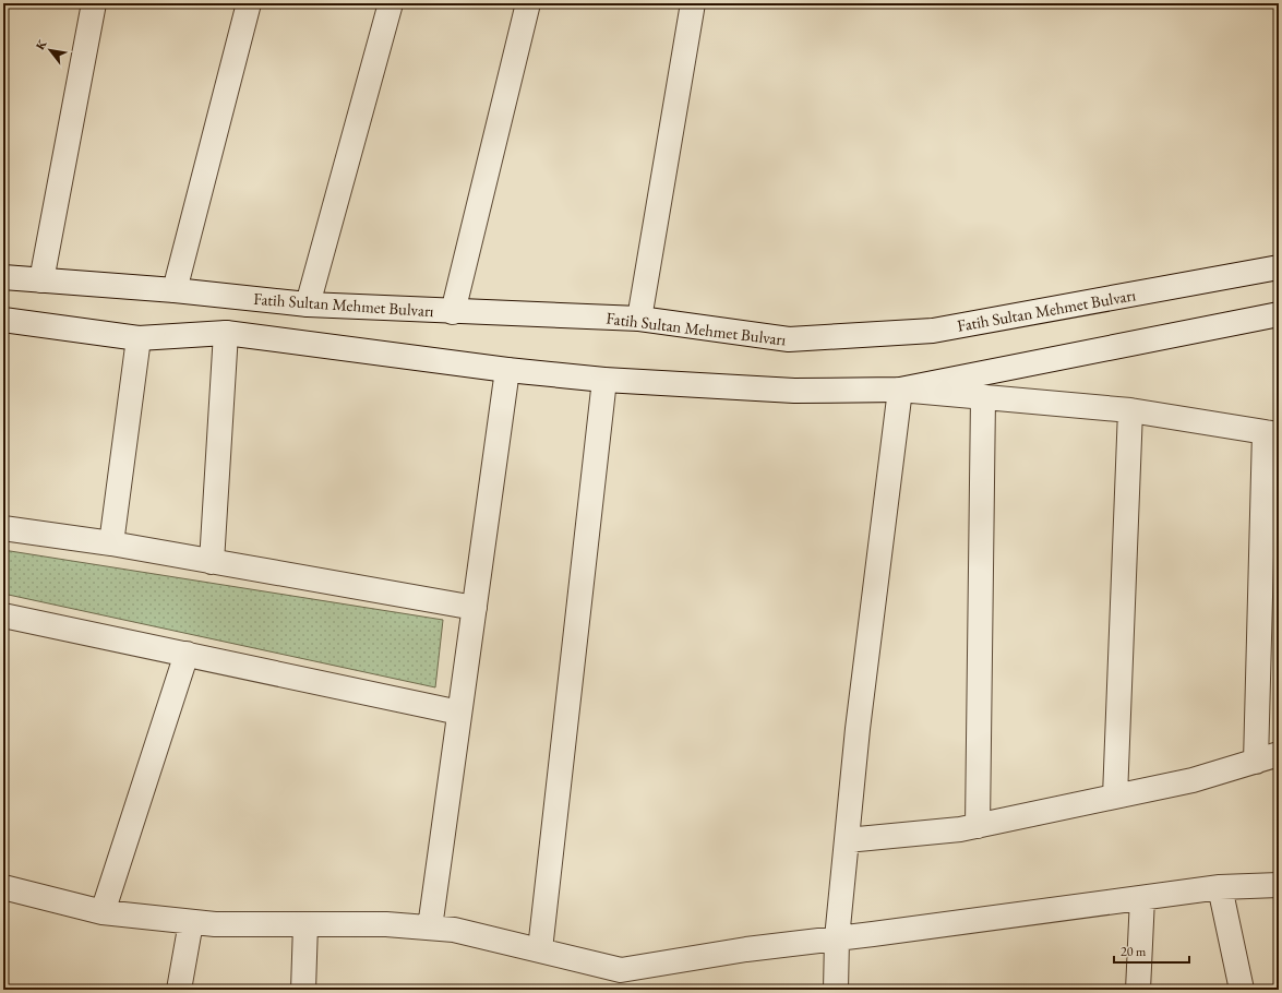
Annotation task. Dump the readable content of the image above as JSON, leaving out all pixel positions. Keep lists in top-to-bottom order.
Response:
{
  "streets": {
    "street": ["Fatih Sultan Mehmet Bulvarı"]
  },
  "scale_bar": "20 m",
  "north": "top left"
}
